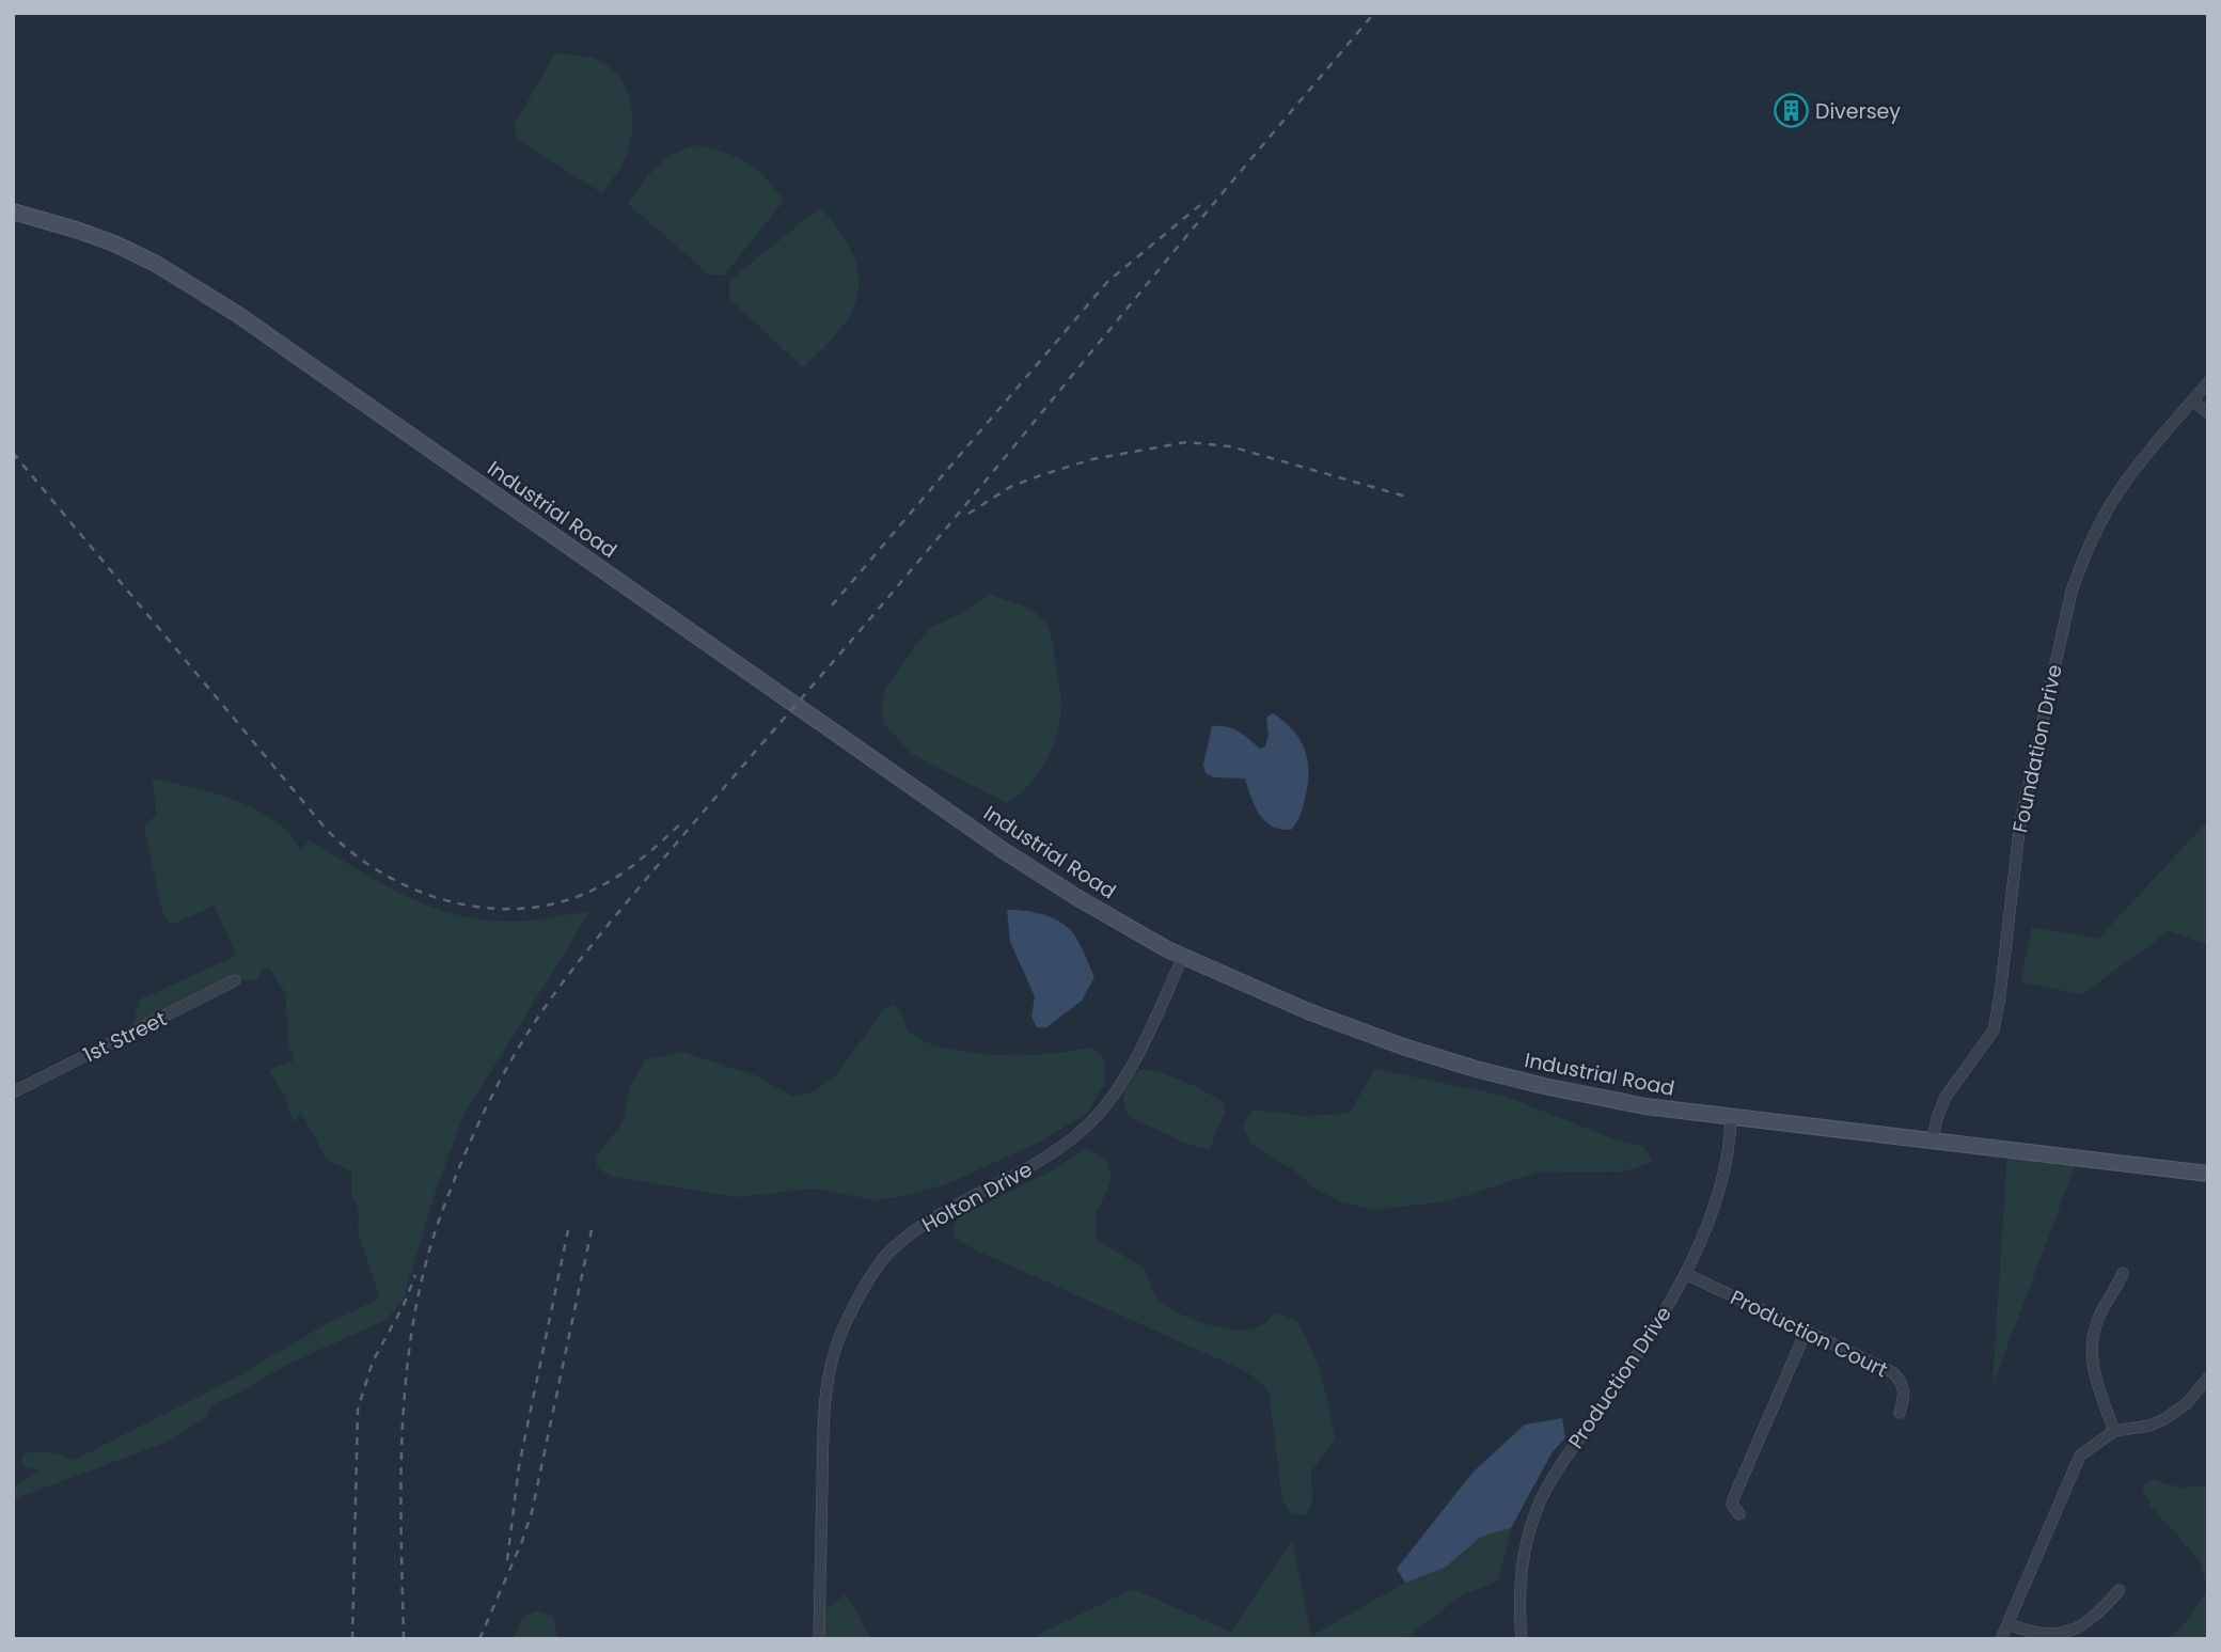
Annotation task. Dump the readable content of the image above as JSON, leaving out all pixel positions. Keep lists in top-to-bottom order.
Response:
{
  "streets": {
    "main road": ["Industrial Road"],
    "street": [
      "Foundation Drive",
      "1st Street",
      "Holton Drive",
      "Production Court",
      "Production Drive"
    ]
  },
  "crossings": [
    ["Industrial Road", "Foundation Drive"],
    ["Industrial Road", "Holton Drive"],
    ["Industrial Road", "Production Drive"],
    ["Production Court", "Production Drive"]
  ],
  "places": {
    "building": ["Diversey"]
  }
}
